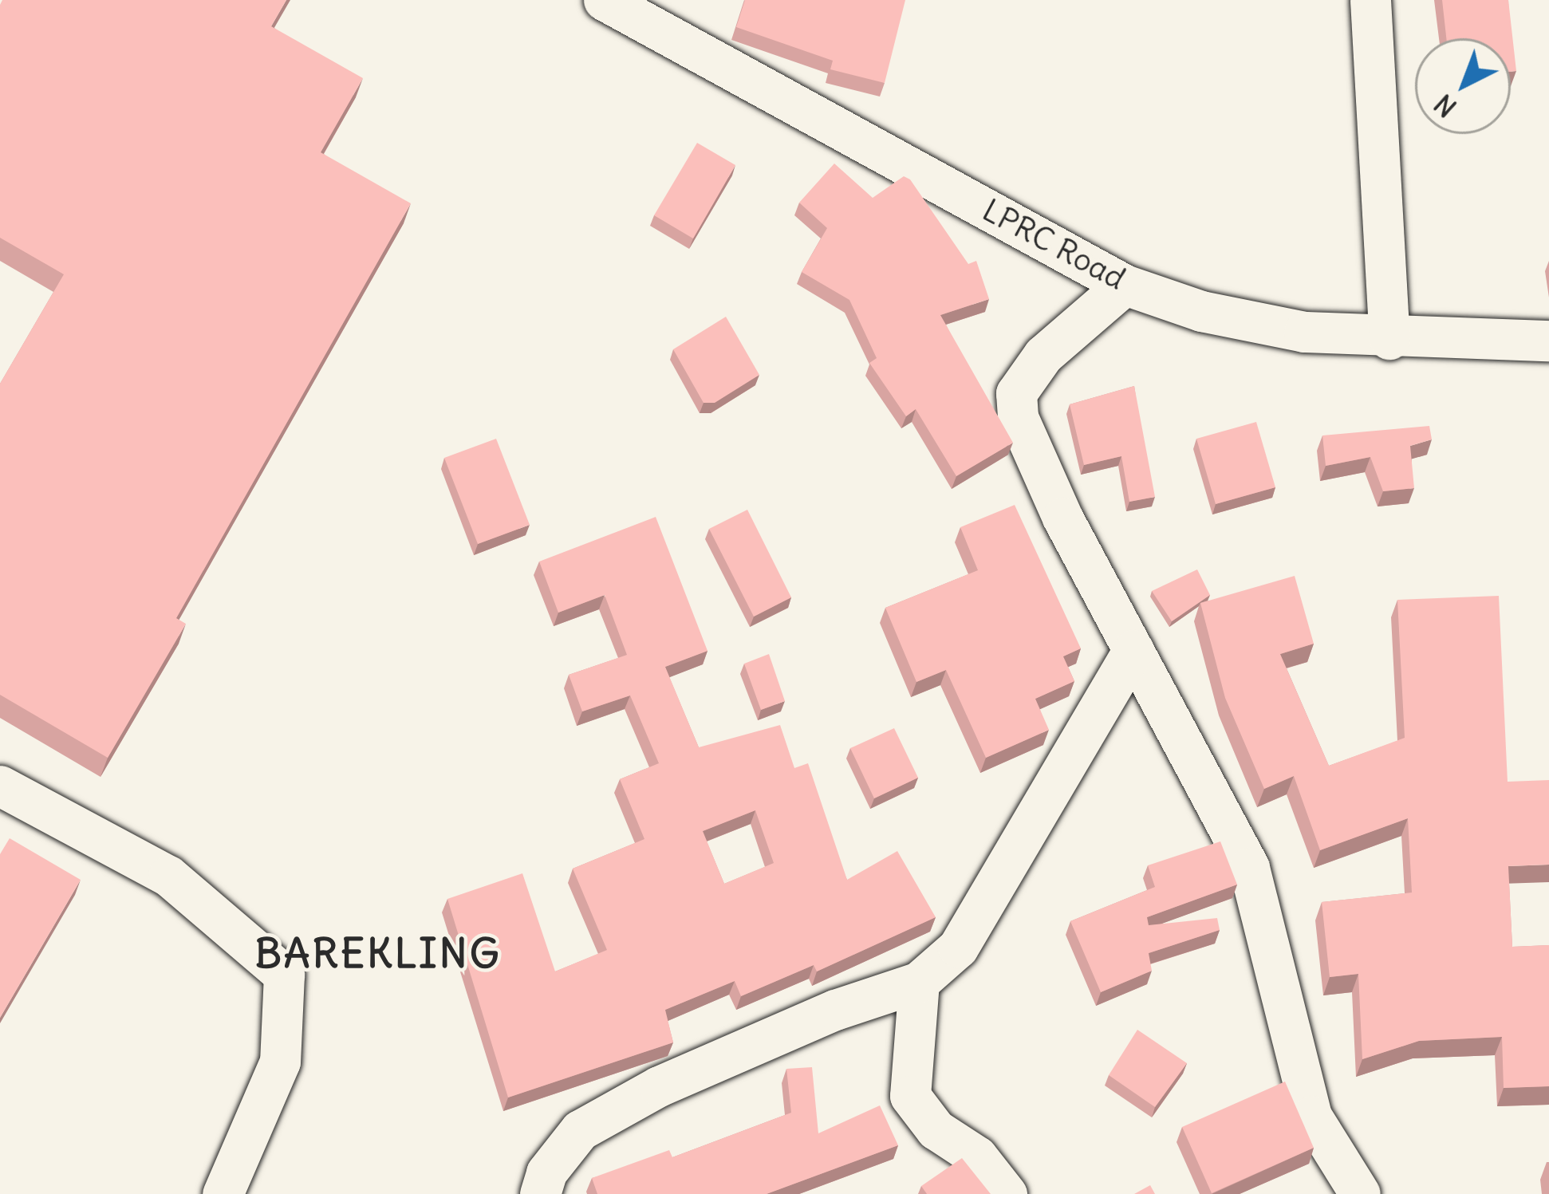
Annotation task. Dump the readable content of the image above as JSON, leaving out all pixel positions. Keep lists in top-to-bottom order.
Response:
{
  "streets": {
    "street": ["LPRC Road"]
  },
  "districts": ["BAREKLING"],
  "north": "bottom left"
}
